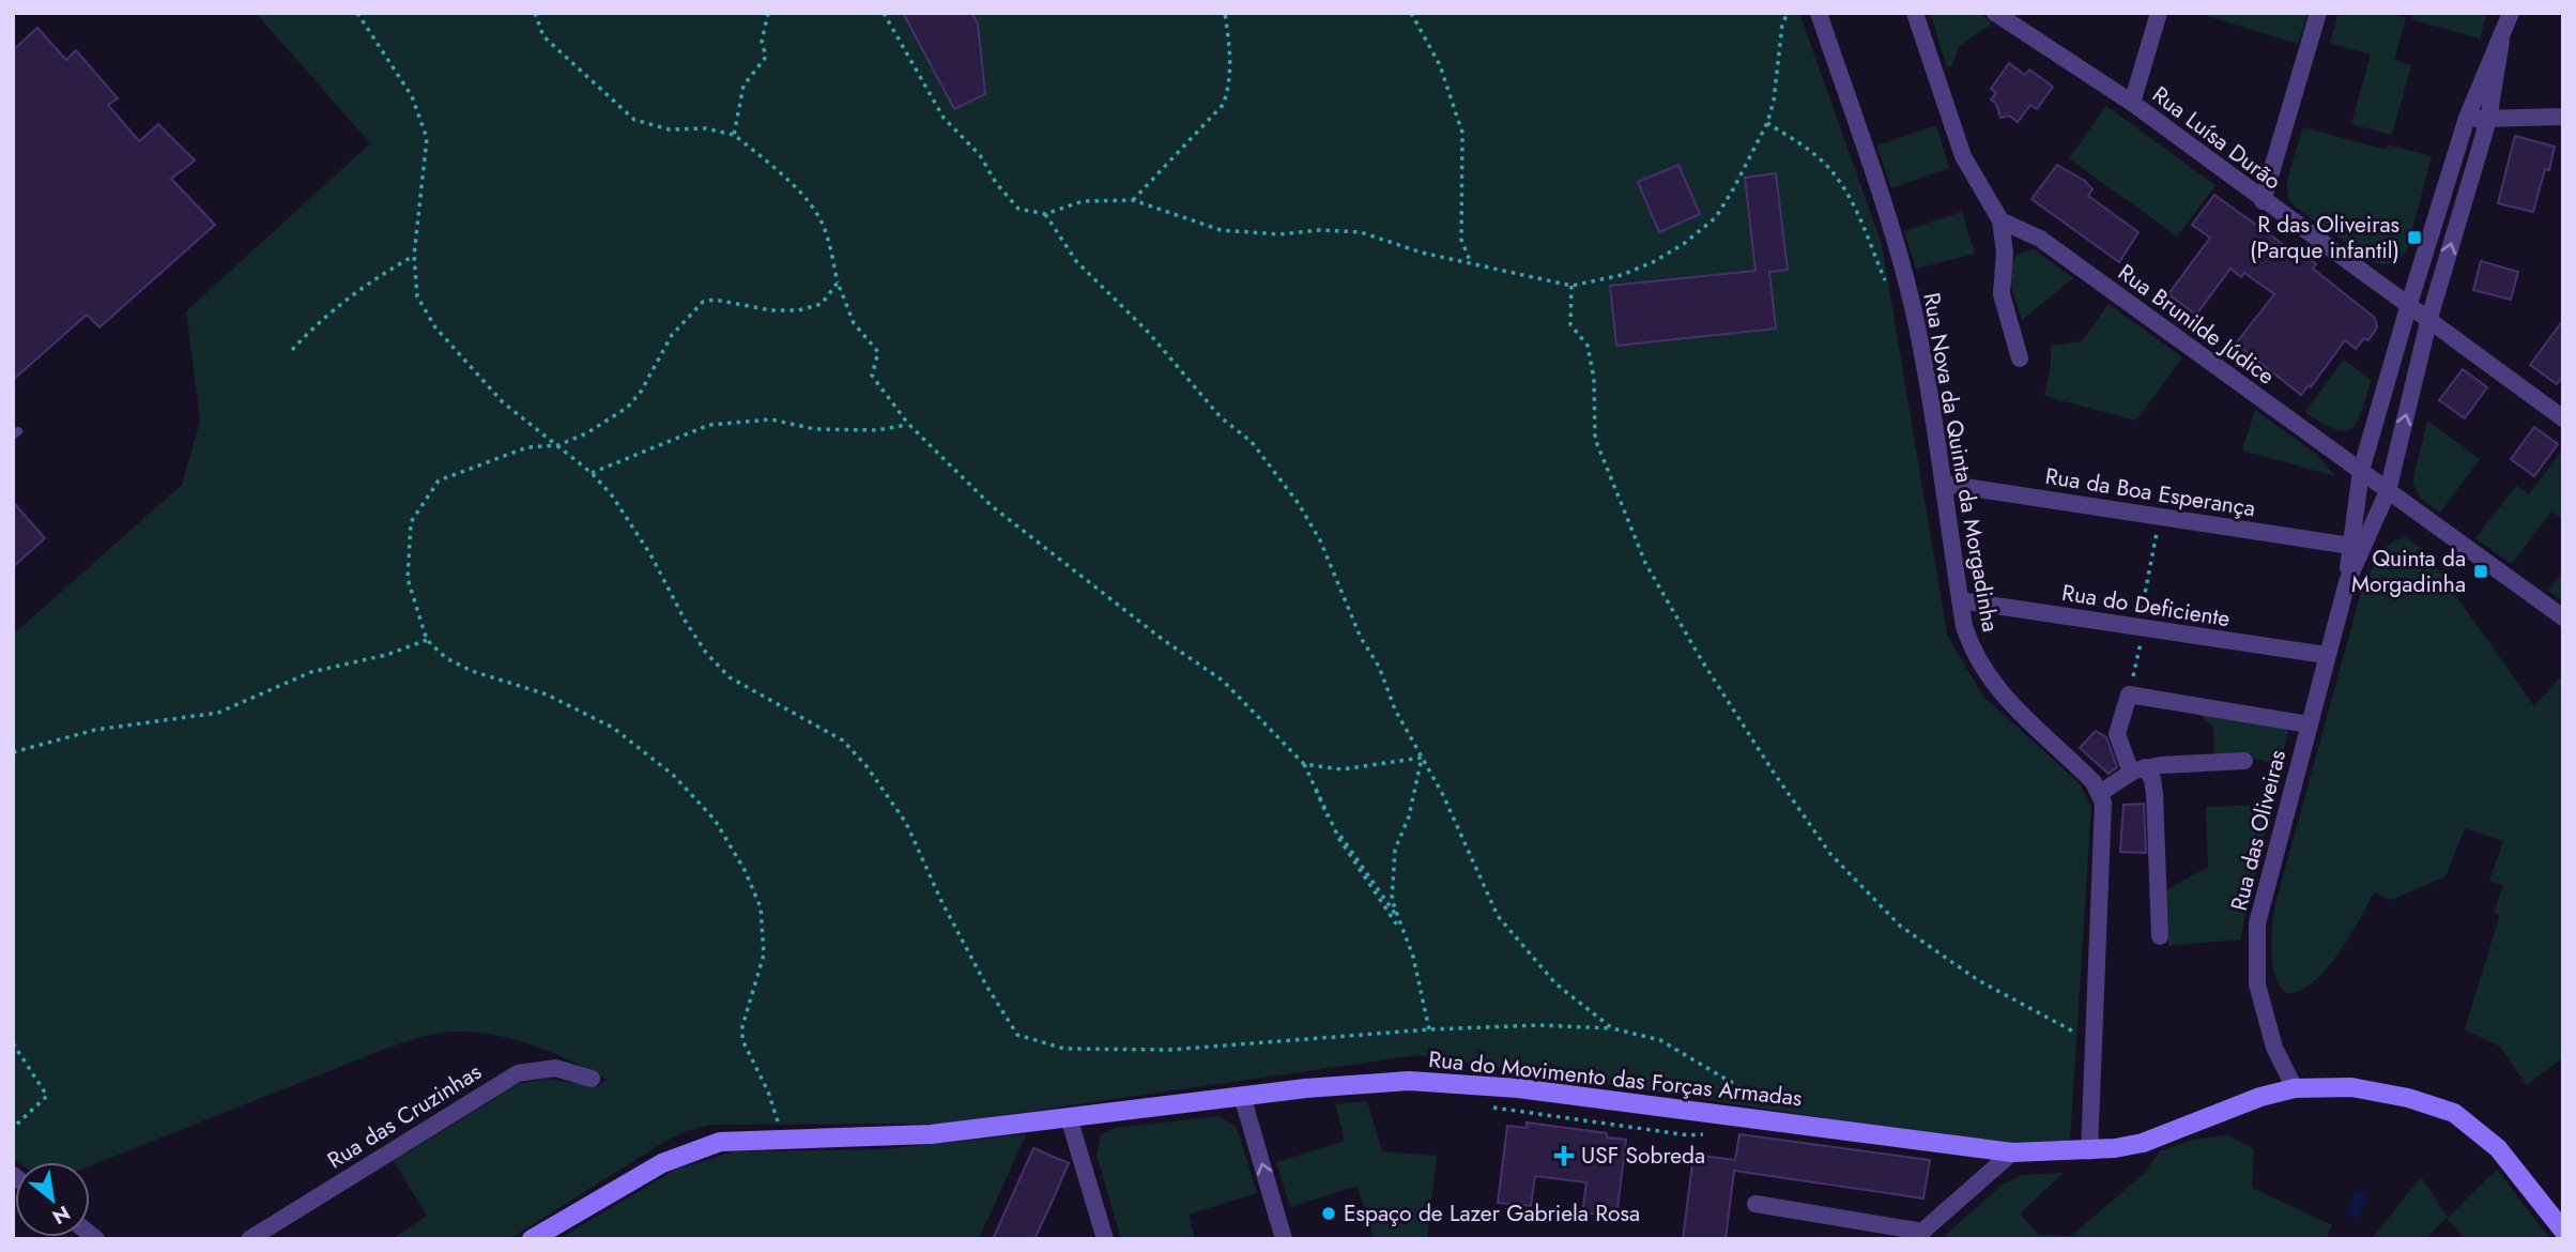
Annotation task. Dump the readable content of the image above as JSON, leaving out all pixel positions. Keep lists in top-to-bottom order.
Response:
{
  "streets": {
    "main road": ["Rua do Movimento das Forças Armadas"],
    "street": [
      "Rua Luísa Durão",
      "Rua Brunilde Júdice",
      "Rua Nova da Quinta da Morgadinha",
      "Rua da Boa Esperança",
      "Rua do Deficiente",
      "Rua das Oliveiras",
      "Rua das Cruzinhas"
    ]
  },
  "crossings": [
    ["Rua Luísa Durão", "Rua das Oliveiras"],
    ["Rua Brunilde Júdice", "Rua das Oliveiras"],
    ["Rua Nova da Quinta da Morgadinha", "Rua da Boa Esperança"],
    ["Rua Nova da Quinta da Morgadinha", "Rua do Deficiente"],
    ["Rua da Boa Esperança", "Rua das Oliveiras"],
    ["Rua do Deficiente", "Rua das Oliveiras"],
    ["Rua das Oliveiras", "Rua do Movimento das Forças Armadas"]
  ],
  "places": {
    "transit": ["R das Oliveiras (Parque infantil)", "Quinta da Morgadinha"],
    "health": ["USF Sobreda"],
    "other": ["Espaço de Lazer Gabriela Rosa"]
  },
  "north": "bottom right"
}
